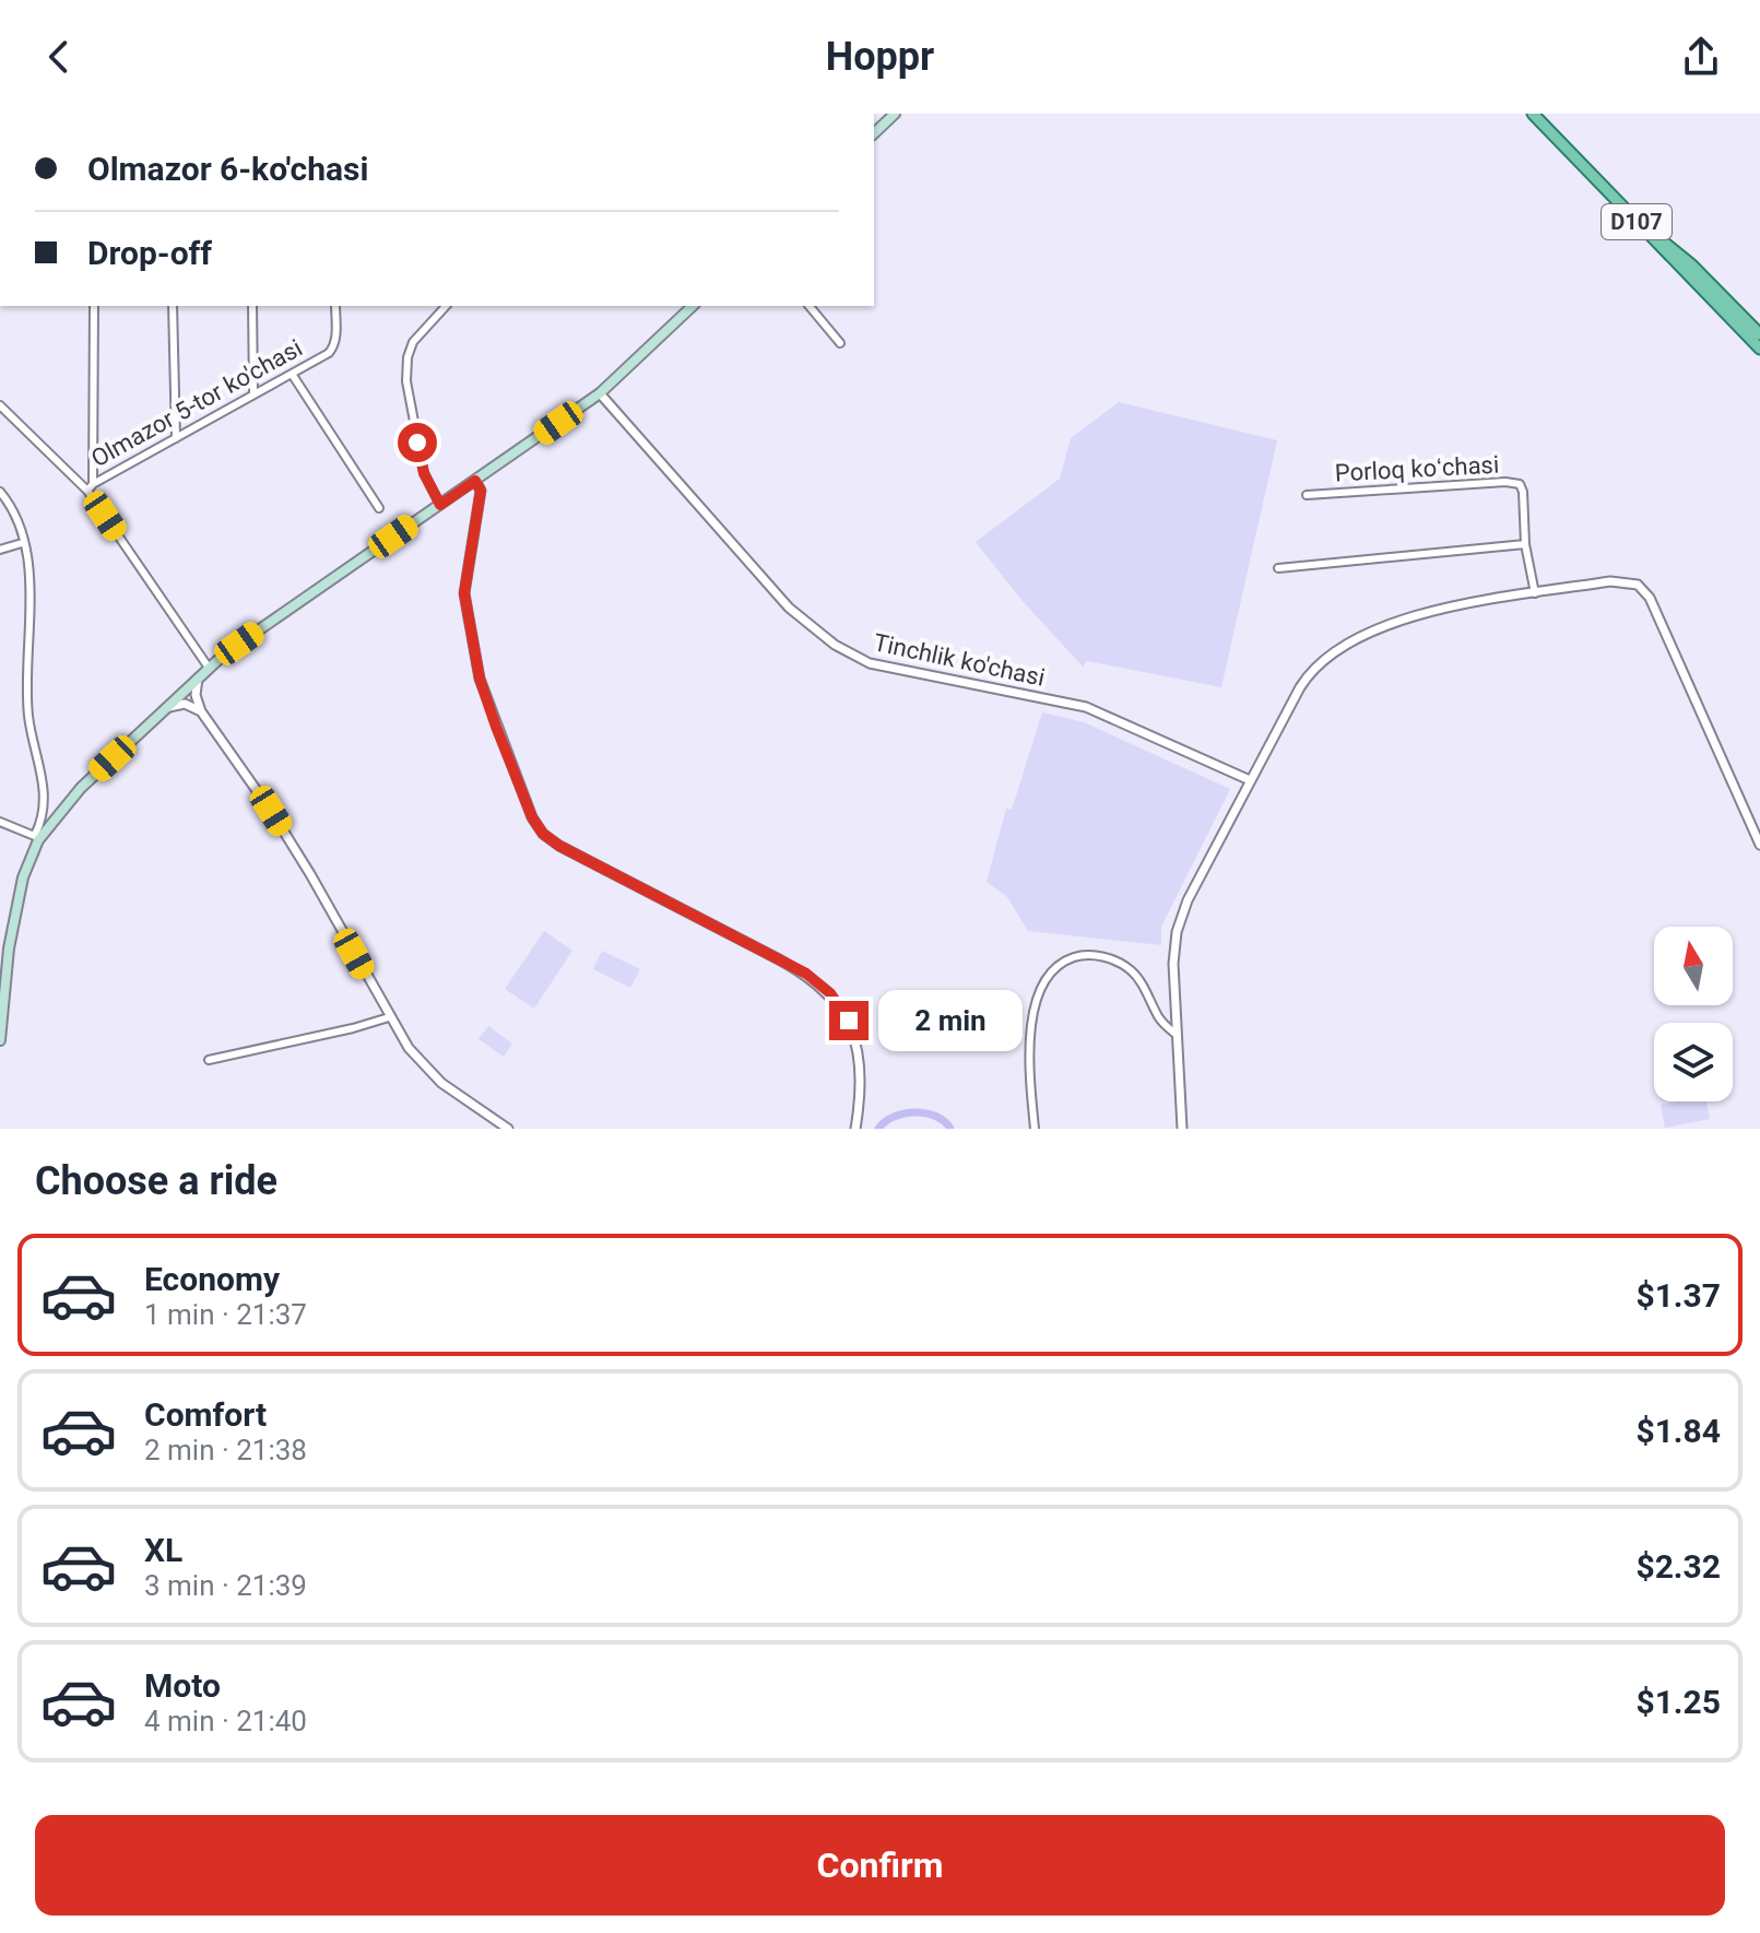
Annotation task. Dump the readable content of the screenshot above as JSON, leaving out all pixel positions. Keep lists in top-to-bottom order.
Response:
{
  "streets": {
    "main road": ["D107"],
    "street": ["Olmazor 5-tor ko'chasi", "Porloq koʻchasi", "Tinchlik ko'chasi"]
  },
  "north": "top",
  "page": {
    "header": "Hoppr",
    "banner": ["Olmazor 6-ko'chasi", "Drop-off"],
    "bubble": "2 min",
    "heading": "Choose a ride",
    "list": [
      {
        "name": "Economy",
        "note": "1 min · 21:37",
        "value": "$1.37"
      },
      {
        "name": "Comfort",
        "note": "2 min · 21:38",
        "value": "$1.84"
      },
      {
        "name": "XL",
        "note": "3 min · 21:39",
        "value": "$2.32"
      },
      {
        "name": "Moto",
        "note": "4 min · 21:40",
        "value": "$1.25"
      }
    ],
    "buttons": "Confirm"
  }
}
